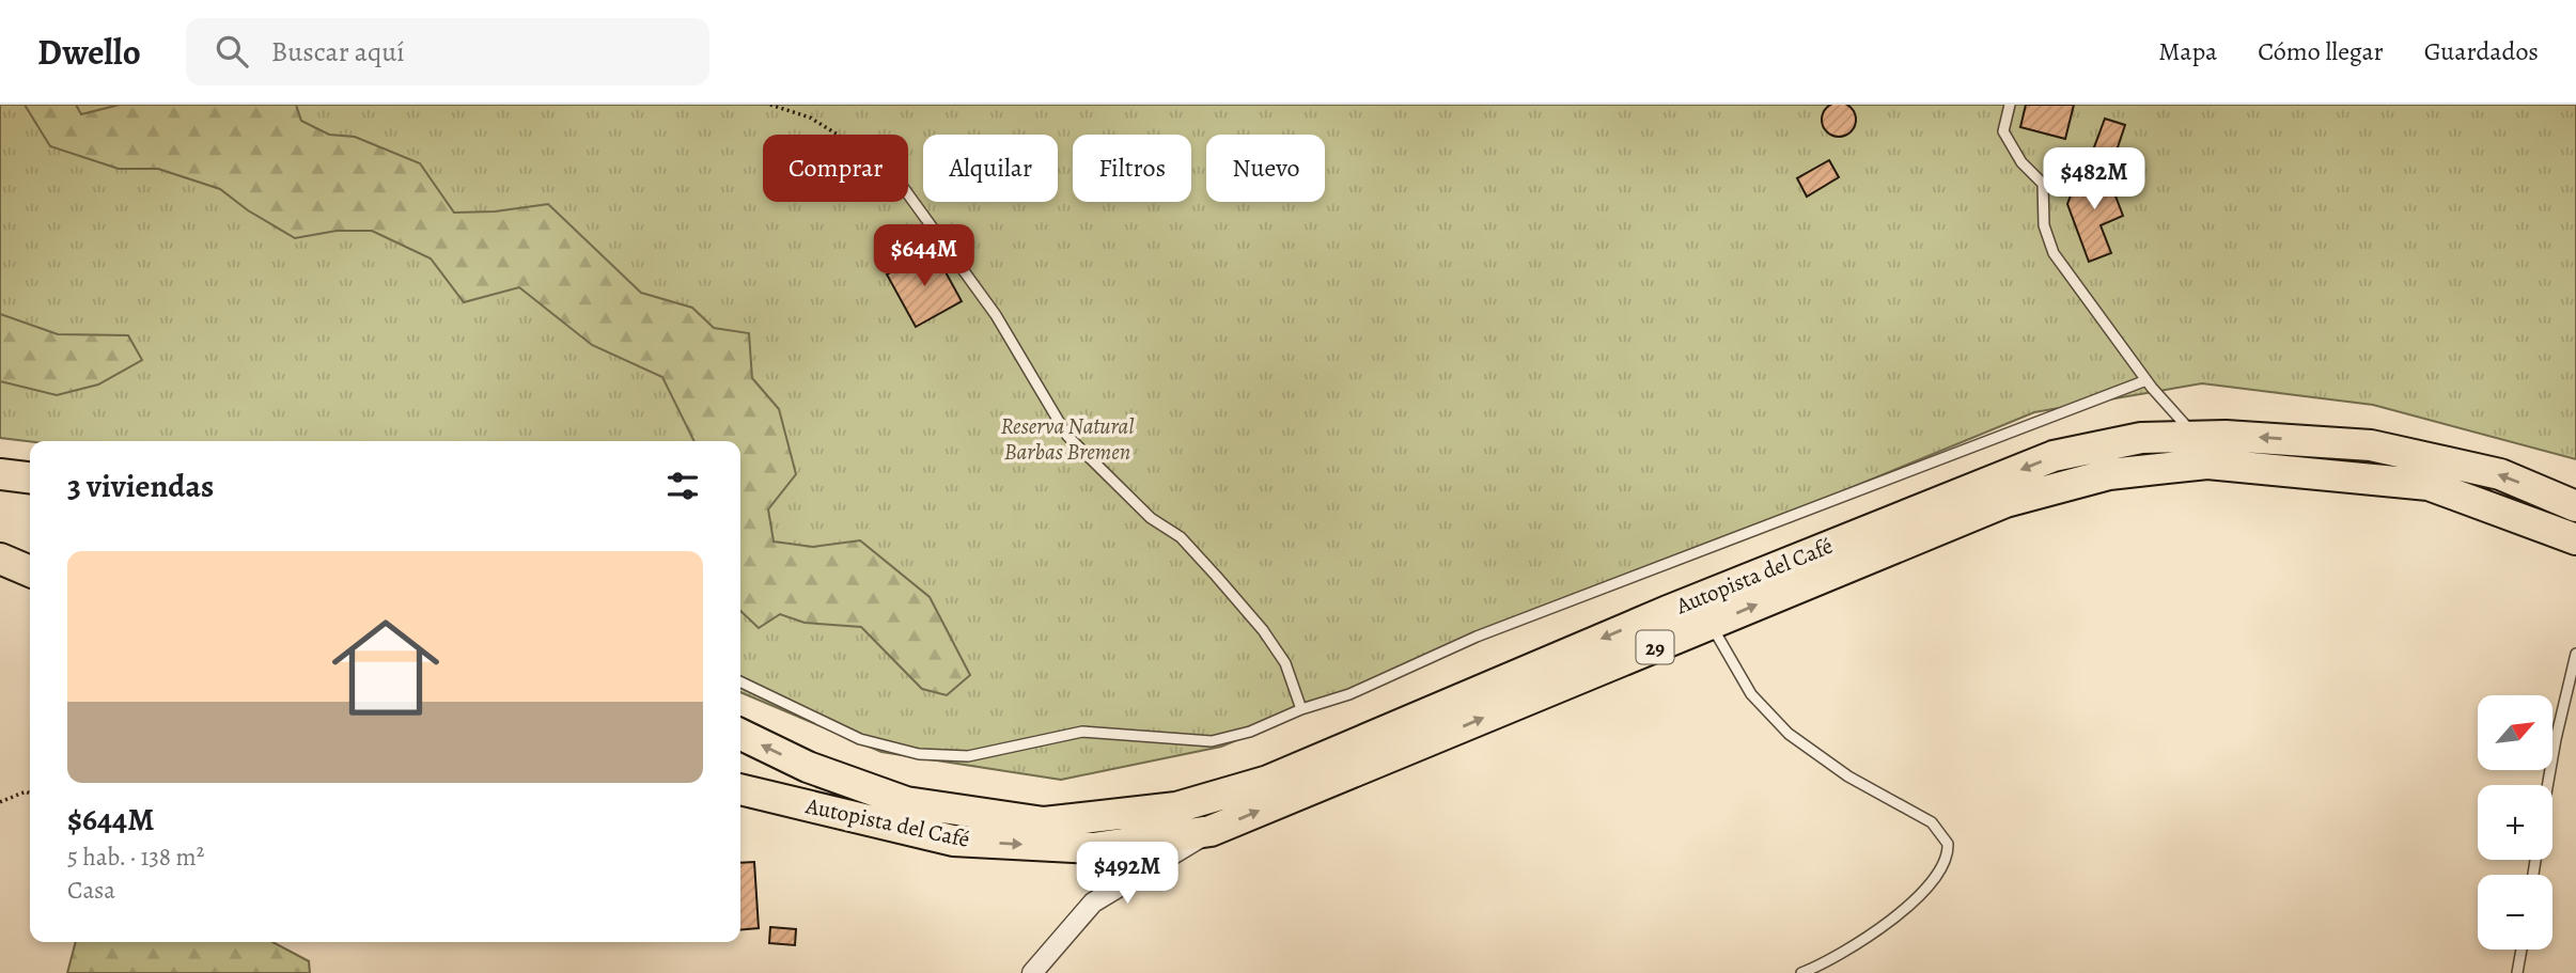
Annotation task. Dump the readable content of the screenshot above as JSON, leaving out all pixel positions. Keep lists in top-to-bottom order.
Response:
{
  "streets": {
    "highway": ["Autopista del Café", "29"]
  },
  "parks": ["Reserva Natural Barbas Bremen"],
  "north": "top right",
  "page": {
    "header": "Dwello",
    "search": "Buscar aquí",
    "nav": ["Mapa", "Cómo llegar", "Guardados"],
    "chip": [
      "Comprar",
      "Alquilar",
      "Filtros",
      "Nuevo"
    ],
    "price": ["$482M", "$644M", "$492M"],
    "heading": "3 viviendas",
    "list": [
      {
        "name": "$644M",
        "note": "5 hab. · 138 m² · Casa"
      }
    ],
    "map_buttons": ["+", "−"]
  }
}
